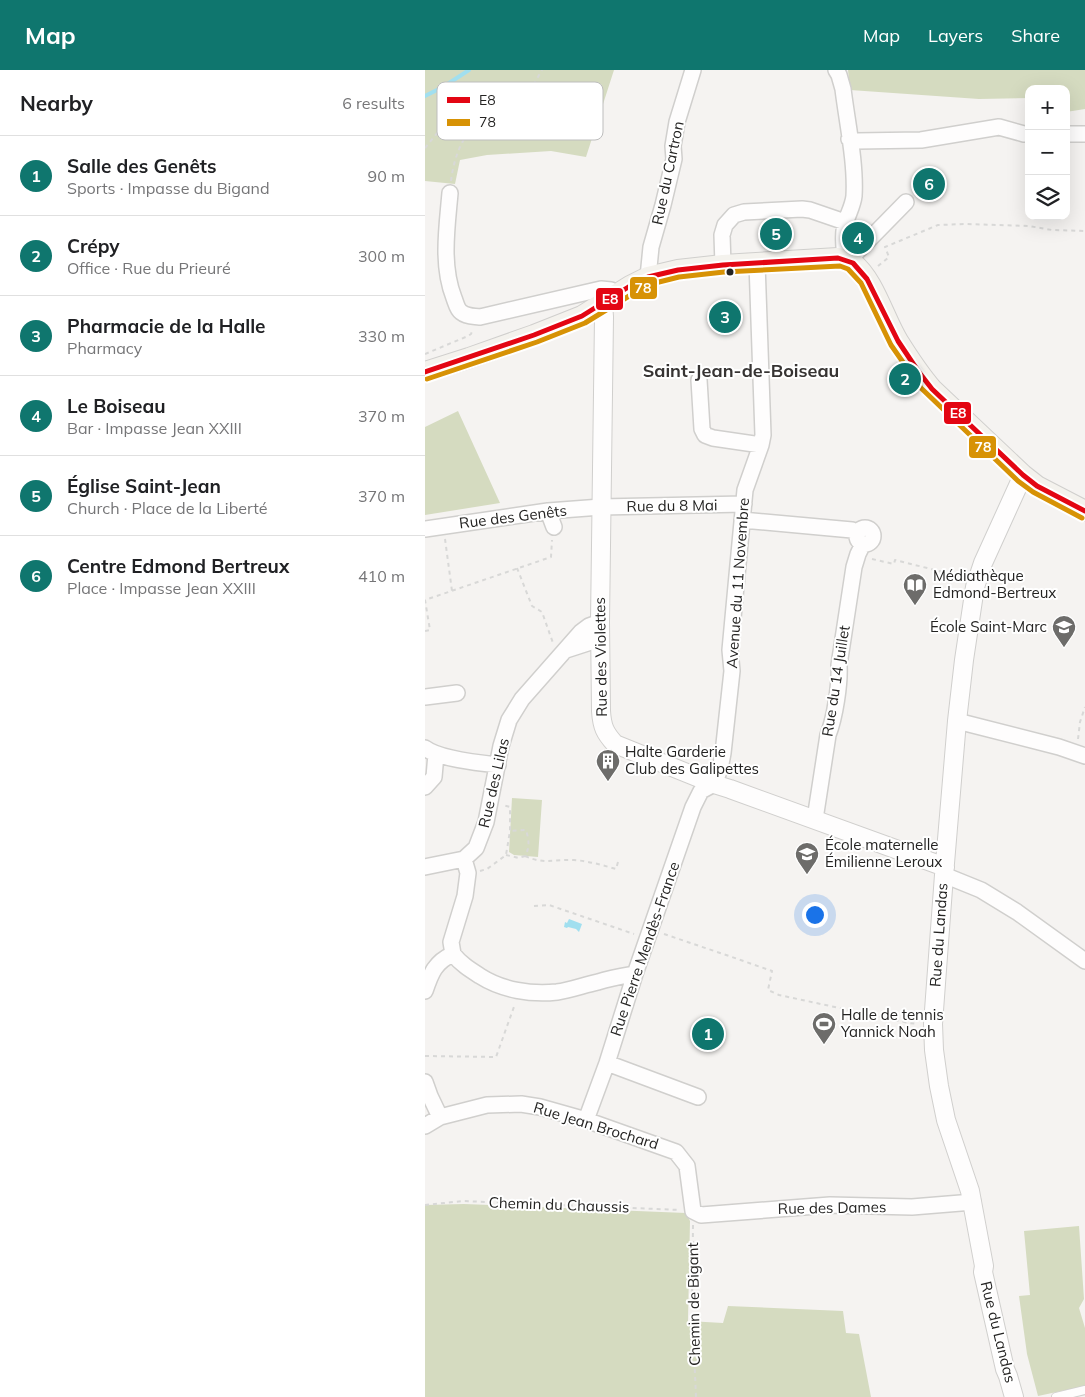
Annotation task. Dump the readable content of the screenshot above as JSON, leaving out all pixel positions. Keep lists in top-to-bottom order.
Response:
{
  "streets": {
    "street": [
      "Rue du Cartron",
      "Rue du 8 Mai",
      "Rue des Genêts",
      "Avenue du 11 Novembre",
      "Rue des Violettes",
      "Rue du 14 Juillet",
      "Rue des Lilas",
      "Rue du Landas",
      "Rue Pierre Mendès-France",
      "Rue Jean Brochard",
      "Rue des Dames"
    ],
    "path": ["Chemin du Chaussis", "Chemin de Bigant"]
  },
  "crossings": [
    ["Rue du 8 Mai", "Rue des Genêts"],
    ["Rue du 8 Mai", "Avenue du 11 Novembre"],
    ["Rue du 8 Mai", "Rue des Violettes"],
    ["Rue des Genêts", "Rue des Violettes"],
    ["Avenue du 11 Novembre", "Rue des Violettes"],
    ["Avenue du 11 Novembre", "Rue Pierre Mendès-France"],
    ["Rue des Violettes", "Rue du 14 Juillet"],
    ["Rue des Violettes", "Rue du Landas"],
    ["Rue des Violettes", "Rue Pierre Mendès-France"],
    ["Rue du Landas", "Rue des Dames"],
    ["Rue Pierre Mendès-France", "Rue Jean Brochard"],
    ["Rue Jean Brochard", "Chemin du Chaussis"],
    ["Rue Jean Brochard", "Rue des Dames"],
    ["Rue Jean Brochard", "Chemin de Bigant"],
    ["Chemin du Chaussis", "Rue des Dames"],
    ["Chemin du Chaussis", "Chemin de Bigant"],
    ["Rue des Dames", "Chemin de Bigant"]
  ],
  "districts": ["Saint-Jean-de-Boiseau"],
  "places": {
    "library": ["Médiathèque Edmond-Bertreux"],
    "school or university": ["École Saint-Marc", "École maternelle Émilienne Leroux"],
    "building": ["Halte Garderie Club des Galipettes"],
    "sports": ["Halle de tennis Yannick Noah"]
  },
  "lines": ["transit line E8", "transit line 78"],
  "legend": ["E8", "78"],
  "page": {
    "header": "Map",
    "nav": ["Map", "Layers", "Share"],
    "heading": ["Nearby", "6 results"],
    "map_buttons": ["+", "−"],
    "list": [
      {
        "mark": "1",
        "name": "Salle des Genêts",
        "note": "Sports · Impasse du Bigand",
        "value": "90 m"
      },
      {
        "mark": "2",
        "name": "Crépy",
        "note": "Office · Rue du Prieuré",
        "value": "300 m"
      },
      {
        "mark": "3",
        "name": "Pharmacie de la Halle",
        "note": "Pharmacy",
        "value": "330 m"
      },
      {
        "mark": "4",
        "name": "Le Boiseau",
        "note": "Bar · Impasse Jean XXIII",
        "value": "370 m"
      },
      {
        "mark": "5",
        "name": "Église Saint-Jean",
        "note": "Church · Place de la Liberté",
        "value": "370 m"
      },
      {
        "mark": "6",
        "name": "Centre Edmond Bertreux",
        "note": "Place · Impasse Jean XXIII",
        "value": "410 m"
      }
    ],
    "pins": [
      "6",
      "5",
      "4",
      "3",
      "2",
      "1"
    ]
  }
}
